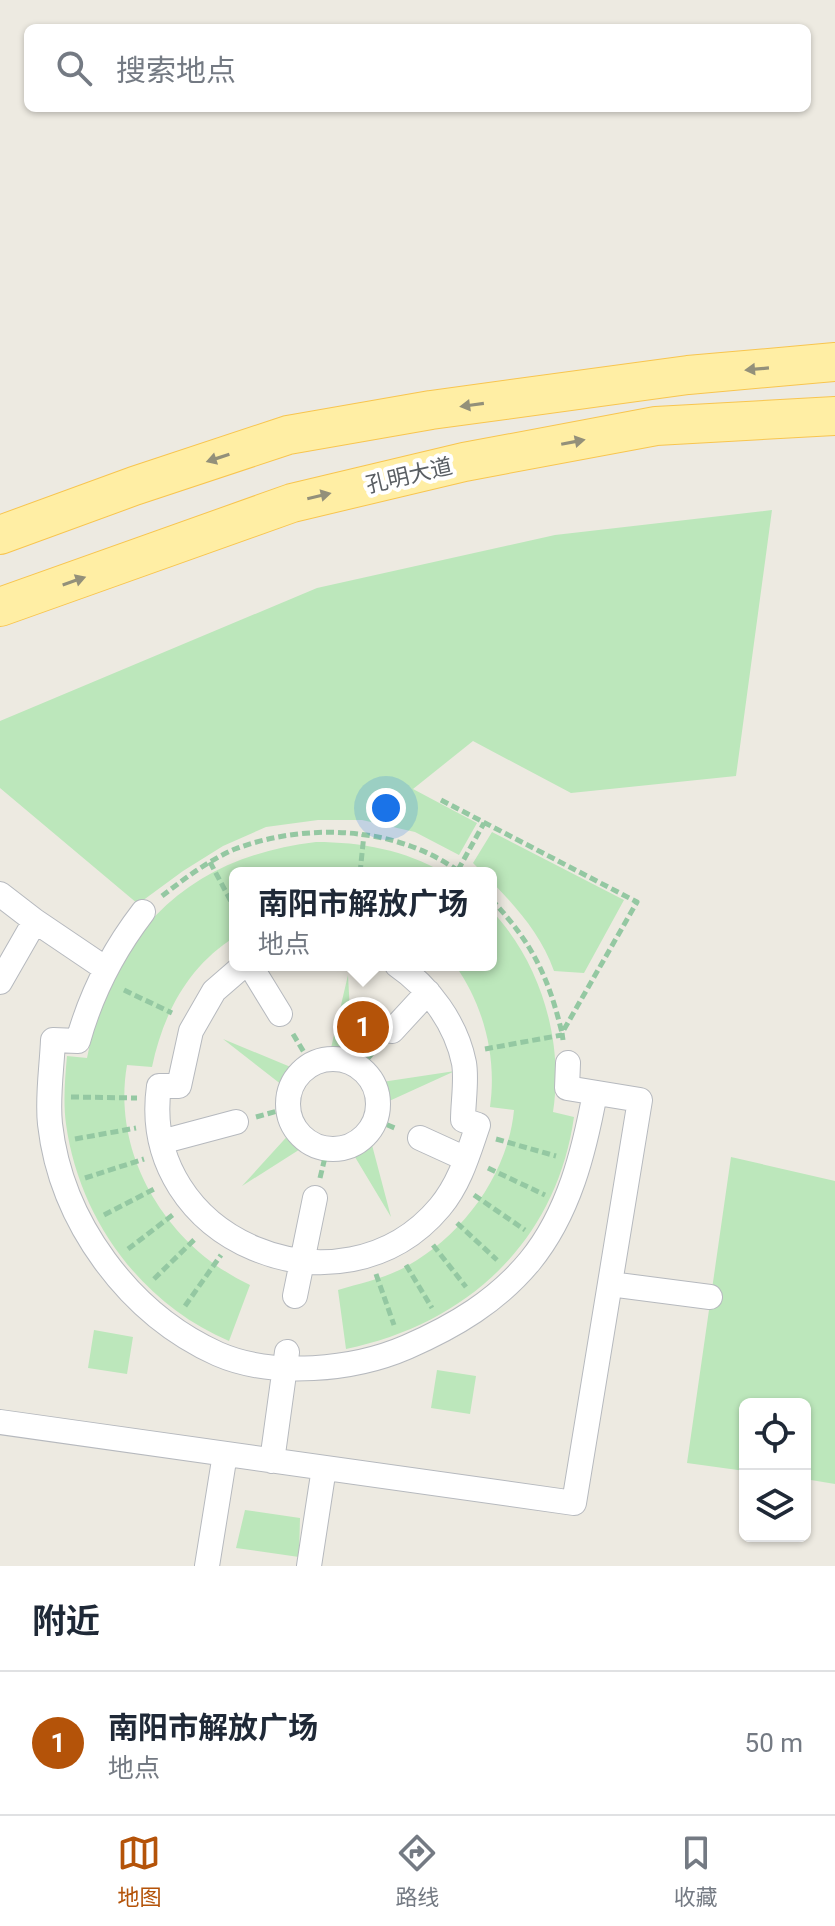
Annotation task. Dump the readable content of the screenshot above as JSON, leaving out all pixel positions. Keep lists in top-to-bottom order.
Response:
{
  "streets": {
    "main road": ["孔明大道"]
  },
  "page": {
    "search": "搜索地点",
    "popup": ["南阳市解放广场", "地点"],
    "pins": "1",
    "heading": "附近",
    "list": [
      {
        "mark": "1",
        "name": "南阳市解放广场",
        "note": "地点",
        "value": "50 m"
      }
    ],
    "nav": ["地图", "路线", "收藏"]
  }
}
